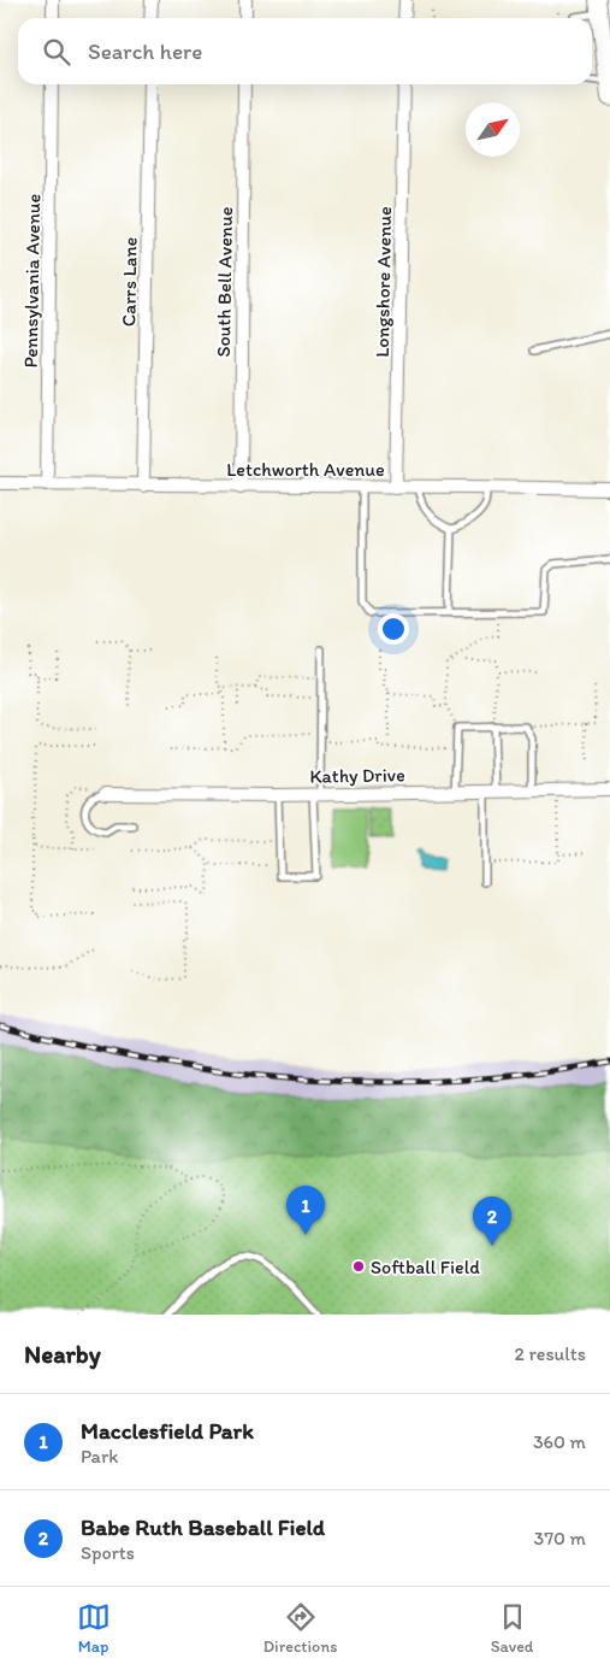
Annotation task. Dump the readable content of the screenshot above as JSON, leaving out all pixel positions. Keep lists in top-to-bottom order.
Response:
{
  "streets": {
    "street": [
      "Pennsylvania Avenue",
      "Carrs Lane",
      "South Bell Avenue",
      "Longshore Avenue",
      "Letchworth Avenue",
      "Kathy Drive"
    ]
  },
  "crossings": [
    ["Pennsylvania Avenue", "Letchworth Avenue"],
    ["Carrs Lane", "Letchworth Avenue"],
    ["South Bell Avenue", "Letchworth Avenue"],
    ["Longshore Avenue", "Letchworth Avenue"]
  ],
  "places": ["Softball Field"],
  "north": "top right",
  "page": {
    "search": "Search here",
    "pins": ["1", "2"],
    "heading": ["Nearby", "2 results"],
    "list": [
      {
        "mark": "1",
        "name": "Macclesfield Park",
        "note": "Park",
        "value": "360 m"
      },
      {
        "mark": "2",
        "name": "Babe Ruth Baseball Field",
        "note": "Sports",
        "value": "370 m"
      }
    ],
    "nav": ["Map", "Directions", "Saved"]
  }
}
